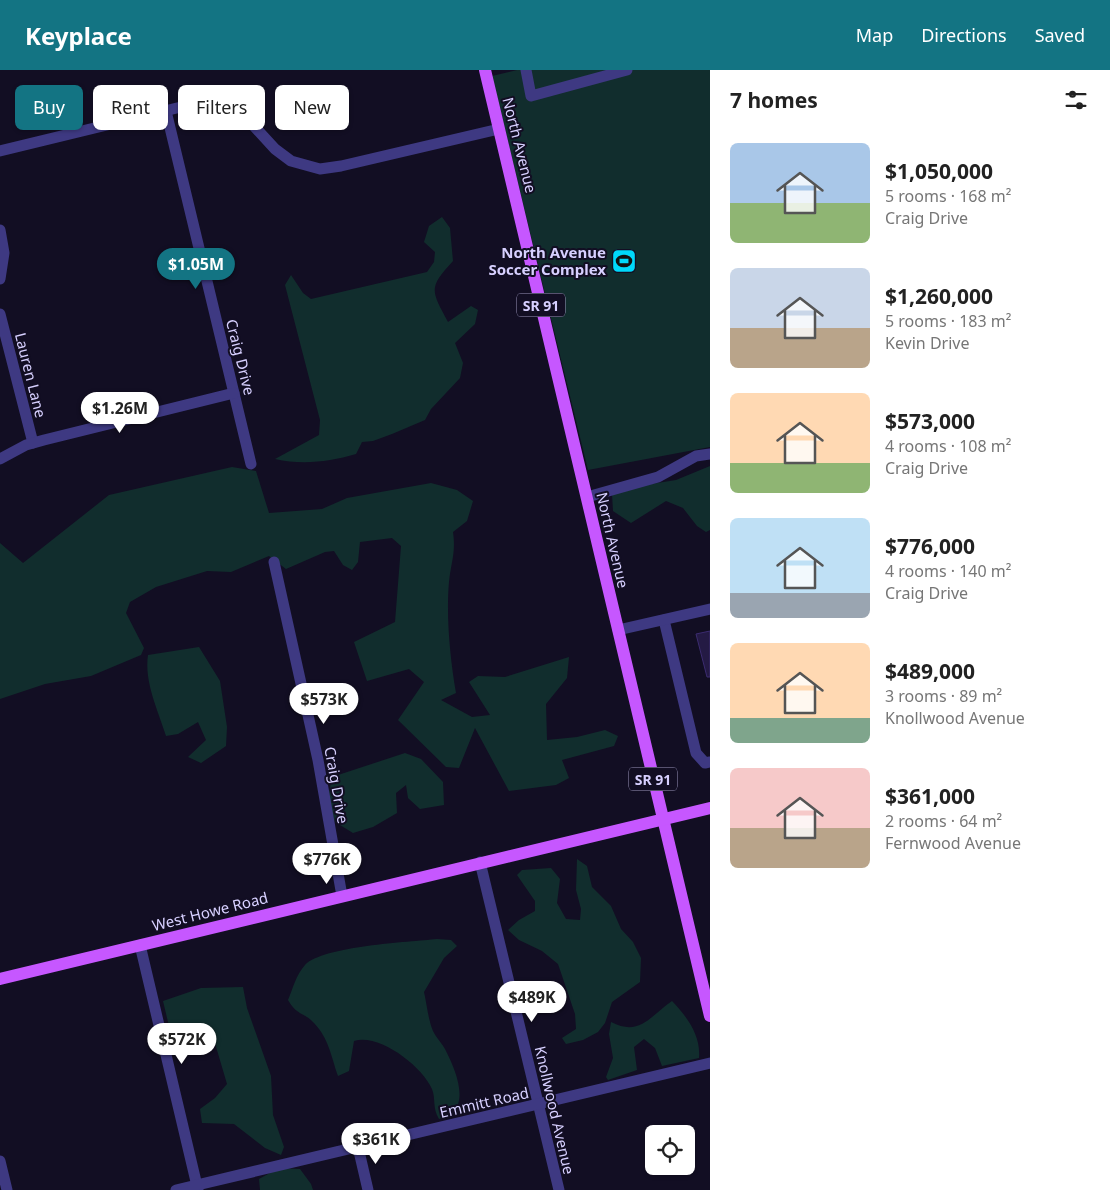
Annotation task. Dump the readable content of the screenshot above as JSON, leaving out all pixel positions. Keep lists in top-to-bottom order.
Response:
{
  "streets": {
    "main road": ["North Avenue", "SR 91", "West Howe Road"],
    "street": [
      "Craig Drive",
      "Lauren Lane",
      "Emmitt Road",
      "Knollwood Avenue"
    ]
  },
  "crossings": [
    ["North Avenue", "West Howe Road"],
    ["Craig Drive", "West Howe Road"],
    ["West Howe Road", "Knollwood Avenue"],
    ["Emmitt Road", "Knollwood Avenue"]
  ],
  "places": {
    "sports": ["North Avenue Soccer Complex"]
  },
  "page": {
    "header": "Keyplace",
    "nav": ["Map", "Directions", "Saved"],
    "heading": "7 homes",
    "chip": [
      "Buy",
      "Rent",
      "Filters",
      "New"
    ],
    "list": [
      {
        "name": "$1,050,000",
        "note": "5 rooms · 168 m² · Craig Drive"
      },
      {
        "name": "$1,260,000",
        "note": "5 rooms · 183 m² · Kevin Drive"
      },
      {
        "name": "$573,000",
        "note": "4 rooms · 108 m² · Craig Drive"
      },
      {
        "name": "$776,000",
        "note": "4 rooms · 140 m² · Craig Drive"
      },
      {
        "name": "$489,000",
        "note": "3 rooms · 89 m² · Knollwood Avenue"
      },
      {
        "name": "$361,000",
        "note": "2 rooms · 64 m² · Fernwood Avenue"
      }
    ],
    "price": [
      "$1.05M",
      "$1.26M",
      "$573K",
      "$776K",
      "$489K",
      "$572K",
      "$361K"
    ]
  }
}
